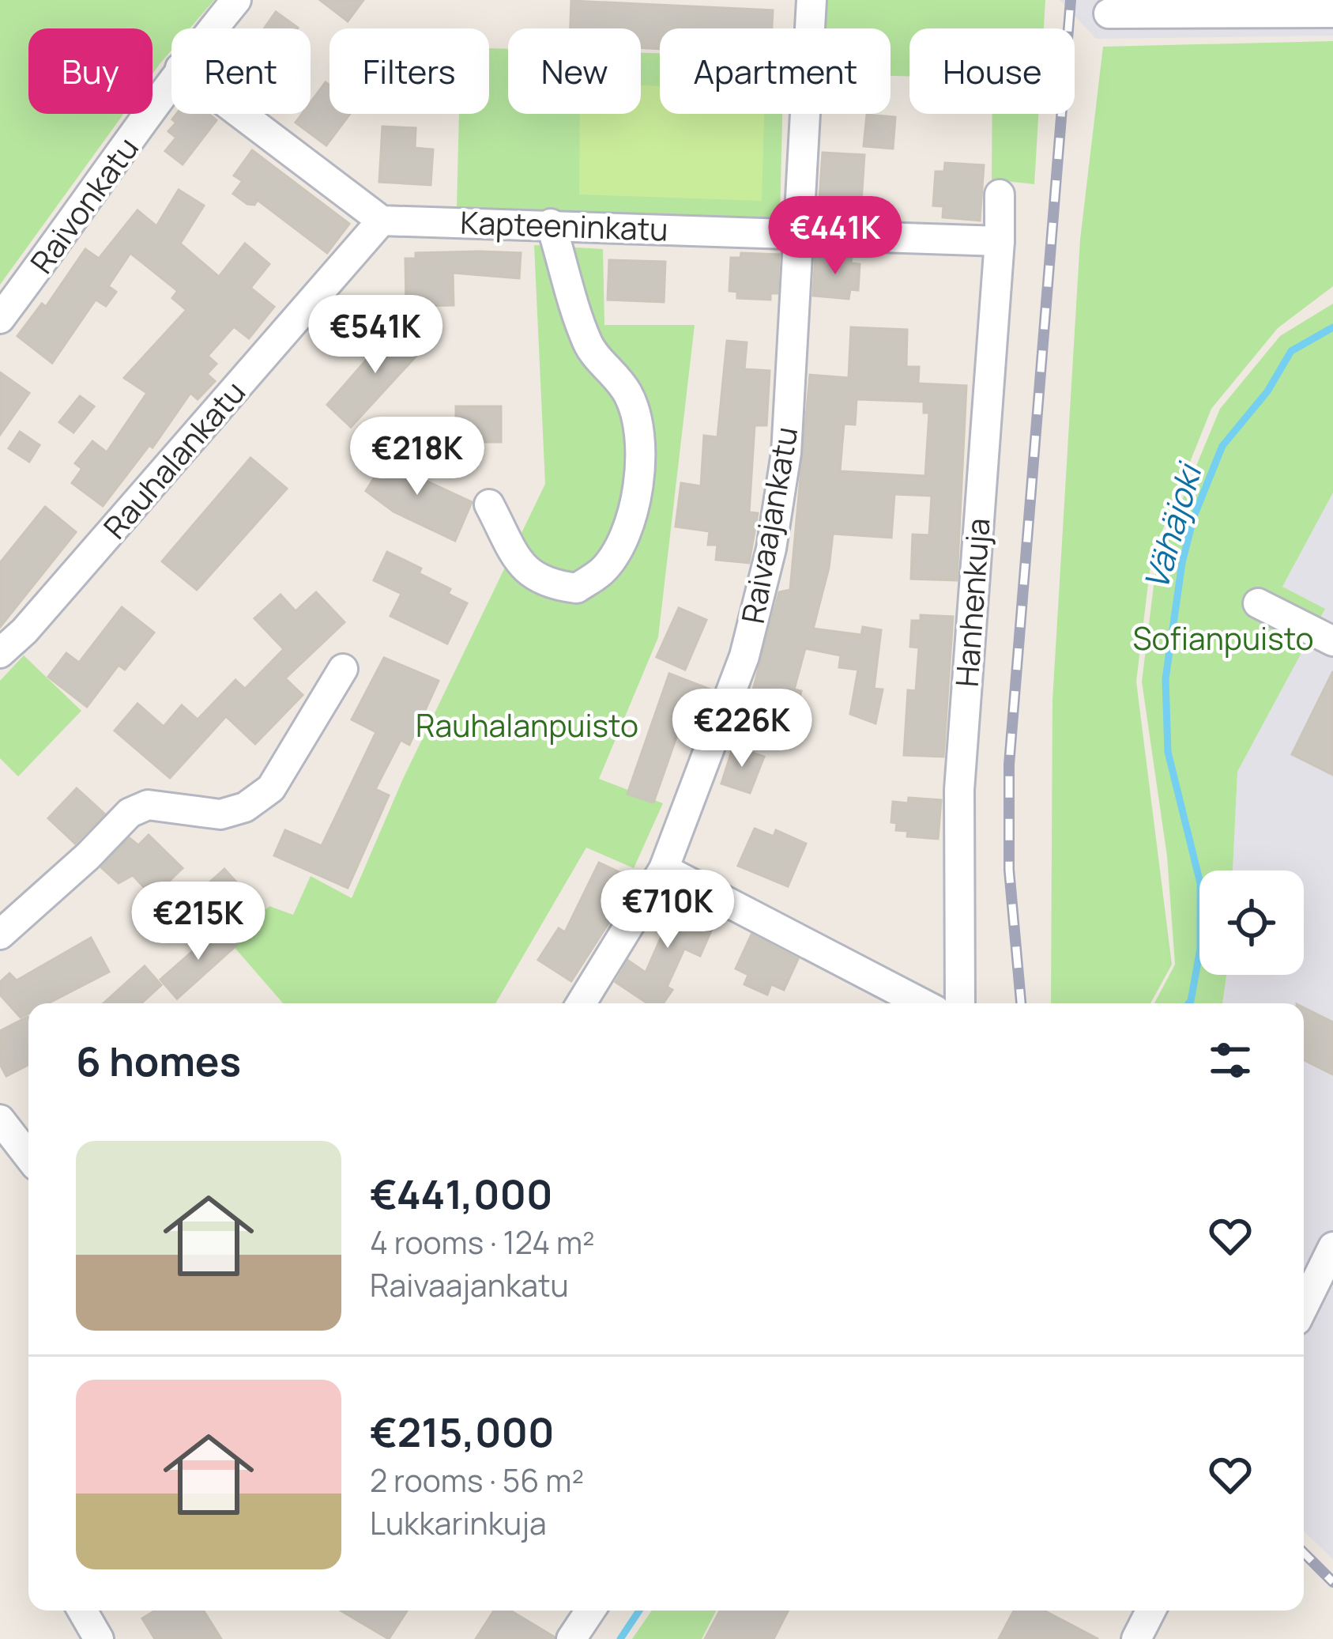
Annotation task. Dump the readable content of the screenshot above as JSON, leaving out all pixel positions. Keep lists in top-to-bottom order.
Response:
{
  "streets": {
    "street": [
      "Raivonkatu",
      "Kapteeninkatu",
      "Rauhalankatu",
      "Raivaajankatu",
      "Hanhenkuja"
    ]
  },
  "crossings": [
    ["Kapteeninkatu", "Rauhalankatu"],
    ["Kapteeninkatu", "Raivaajankatu"],
    ["Kapteeninkatu", "Hanhenkuja"]
  ],
  "water": ["Vähäjoki"],
  "parks": ["Sofianpuisto", "Rauhalanpuisto"],
  "page": {
    "chip": [
      "Buy",
      "Rent",
      "Filters",
      "New",
      "Apartment",
      "House"
    ],
    "price": [
      "€441K",
      "€541K",
      "€218K",
      "€226K",
      "€710K",
      "€215K"
    ],
    "heading": "6 homes",
    "list": [
      {
        "name": "€441,000",
        "note": "4 rooms · 124 m² · Raivaajankatu"
      },
      {
        "name": "€215,000",
        "note": "2 rooms · 56 m² · Lukkarinkuja"
      }
    ]
  }
}
